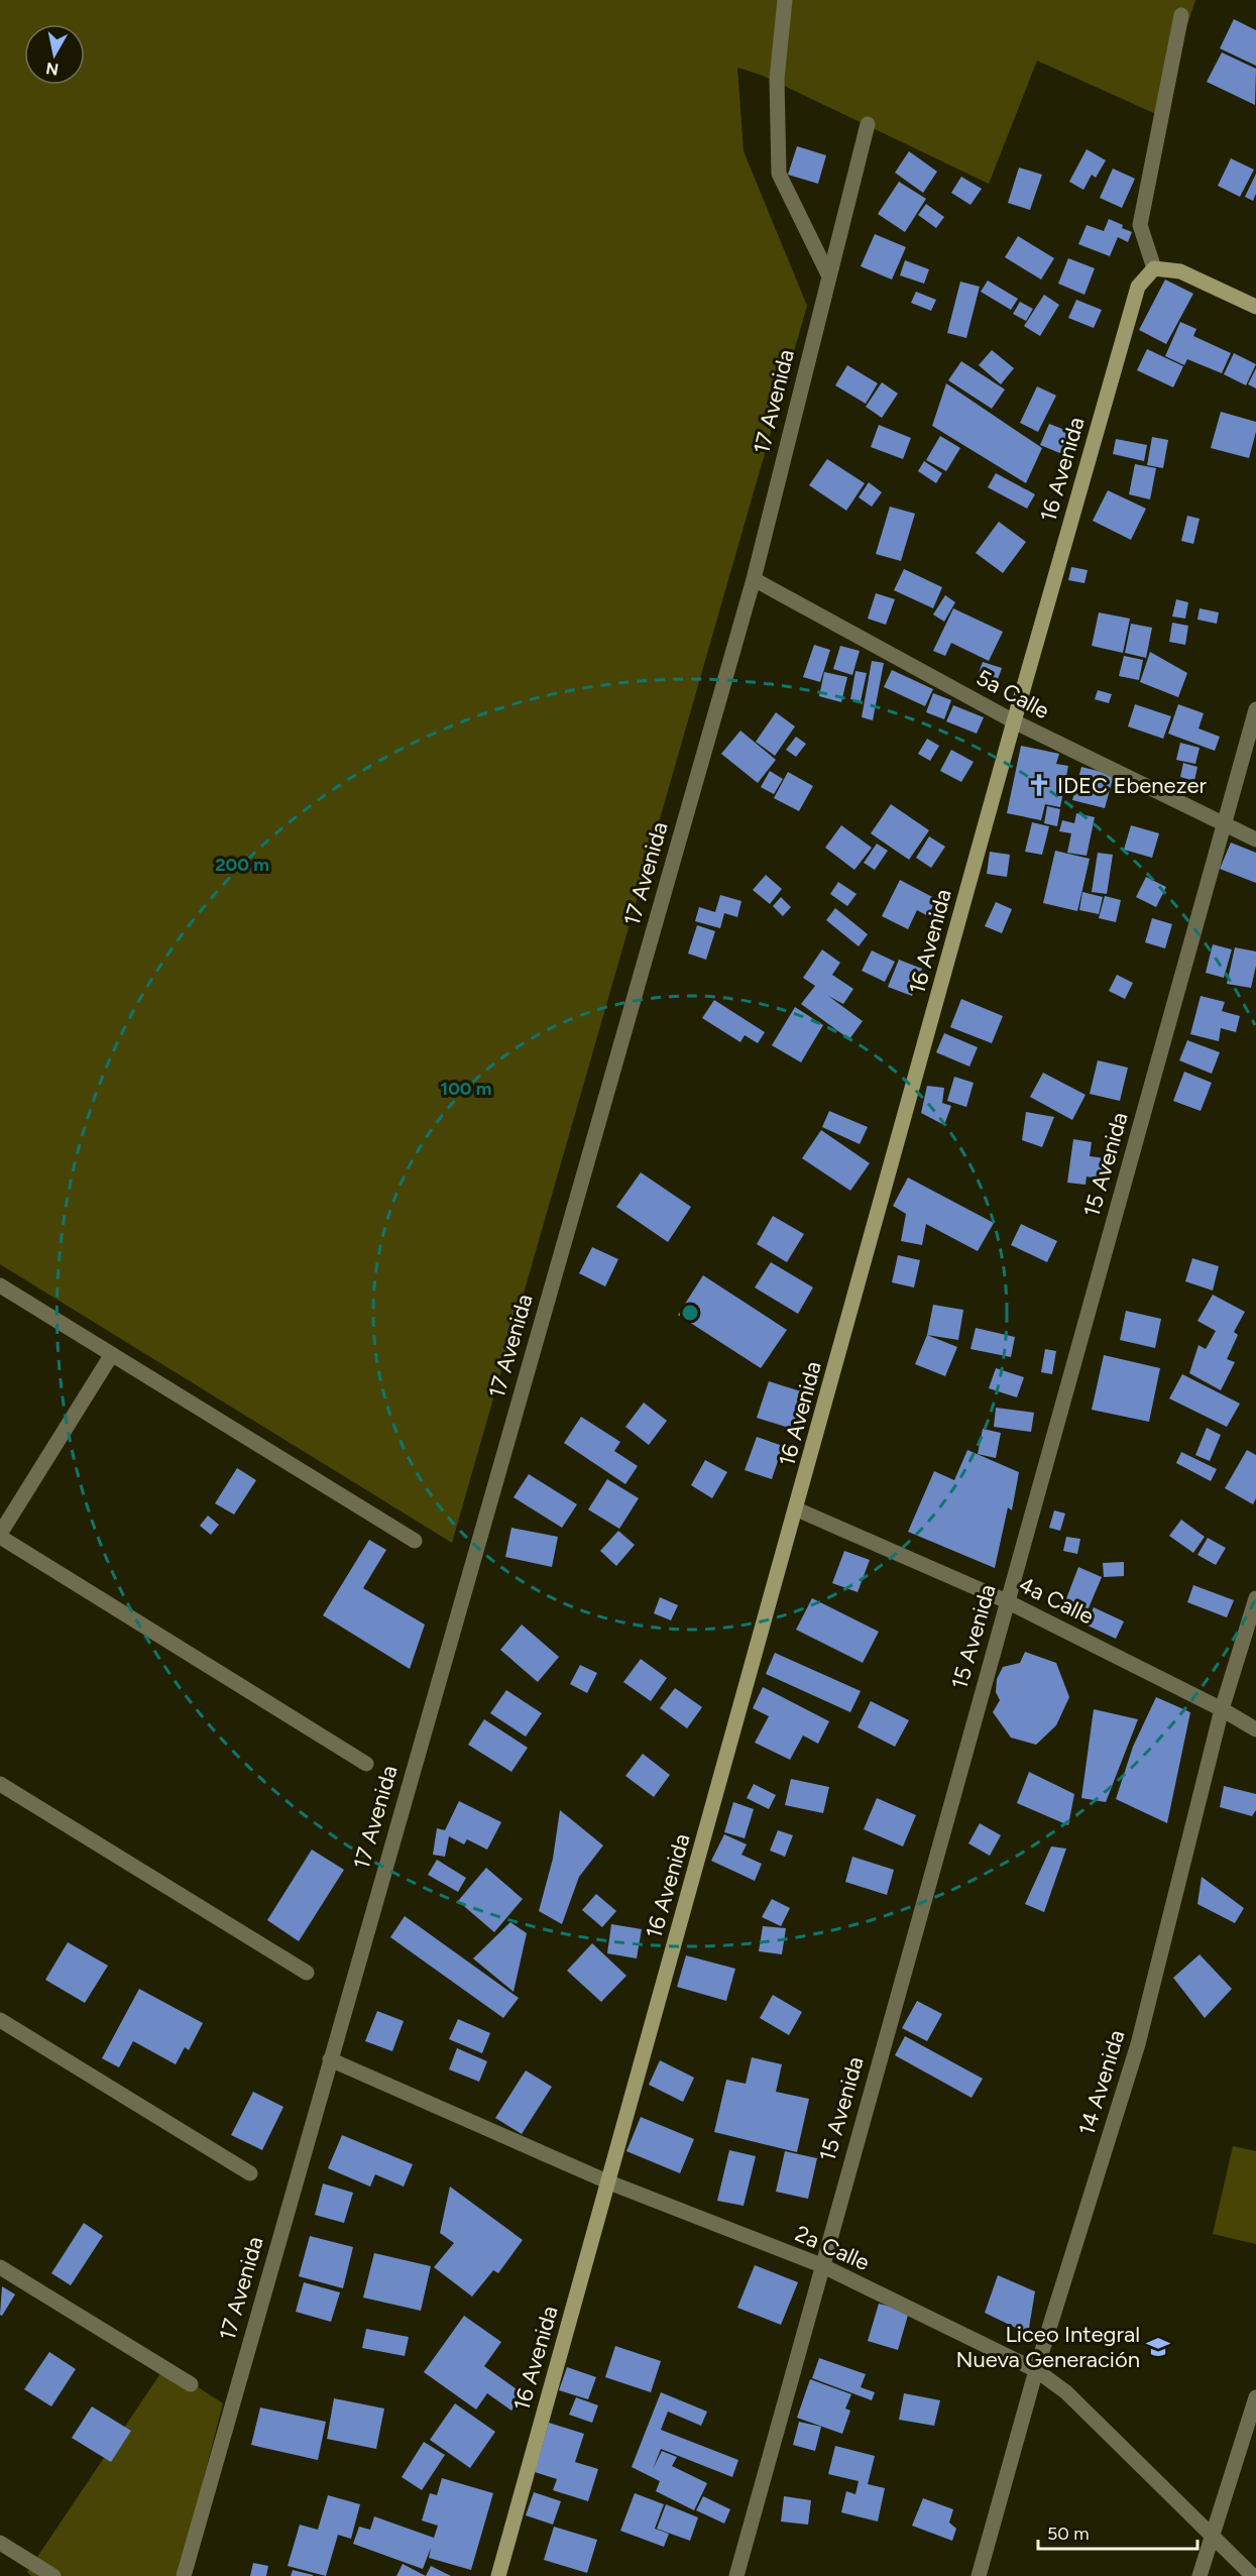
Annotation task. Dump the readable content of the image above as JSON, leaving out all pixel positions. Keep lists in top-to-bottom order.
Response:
{
  "streets": {
    "main road": ["16 Avenida"],
    "street": [
      "17 Avenida",
      "5a Calle",
      "15 Avenida",
      "4a Calle",
      "14 Avenida",
      "2a Calle"
    ]
  },
  "crossings": [
    ["17 Avenida", "5a Calle"],
    ["17 Avenida", "2a Calle"],
    ["16 Avenida", "5a Calle"],
    ["16 Avenida", "4a Calle"],
    ["16 Avenida", "2a Calle"],
    ["5a Calle", "15 Avenida"],
    ["15 Avenida", "4a Calle"],
    ["15 Avenida", "2a Calle"],
    ["4a Calle", "14 Avenida"],
    ["14 Avenida", "2a Calle"]
  ],
  "places": {
    "church": ["IDEC Ebenezer"],
    "school or university": ["Liceo Integral Nueva Generación"]
  },
  "scale_bar": "50 m",
  "north": "bottom",
  "rings": ["200 m", "100 m"]
}
